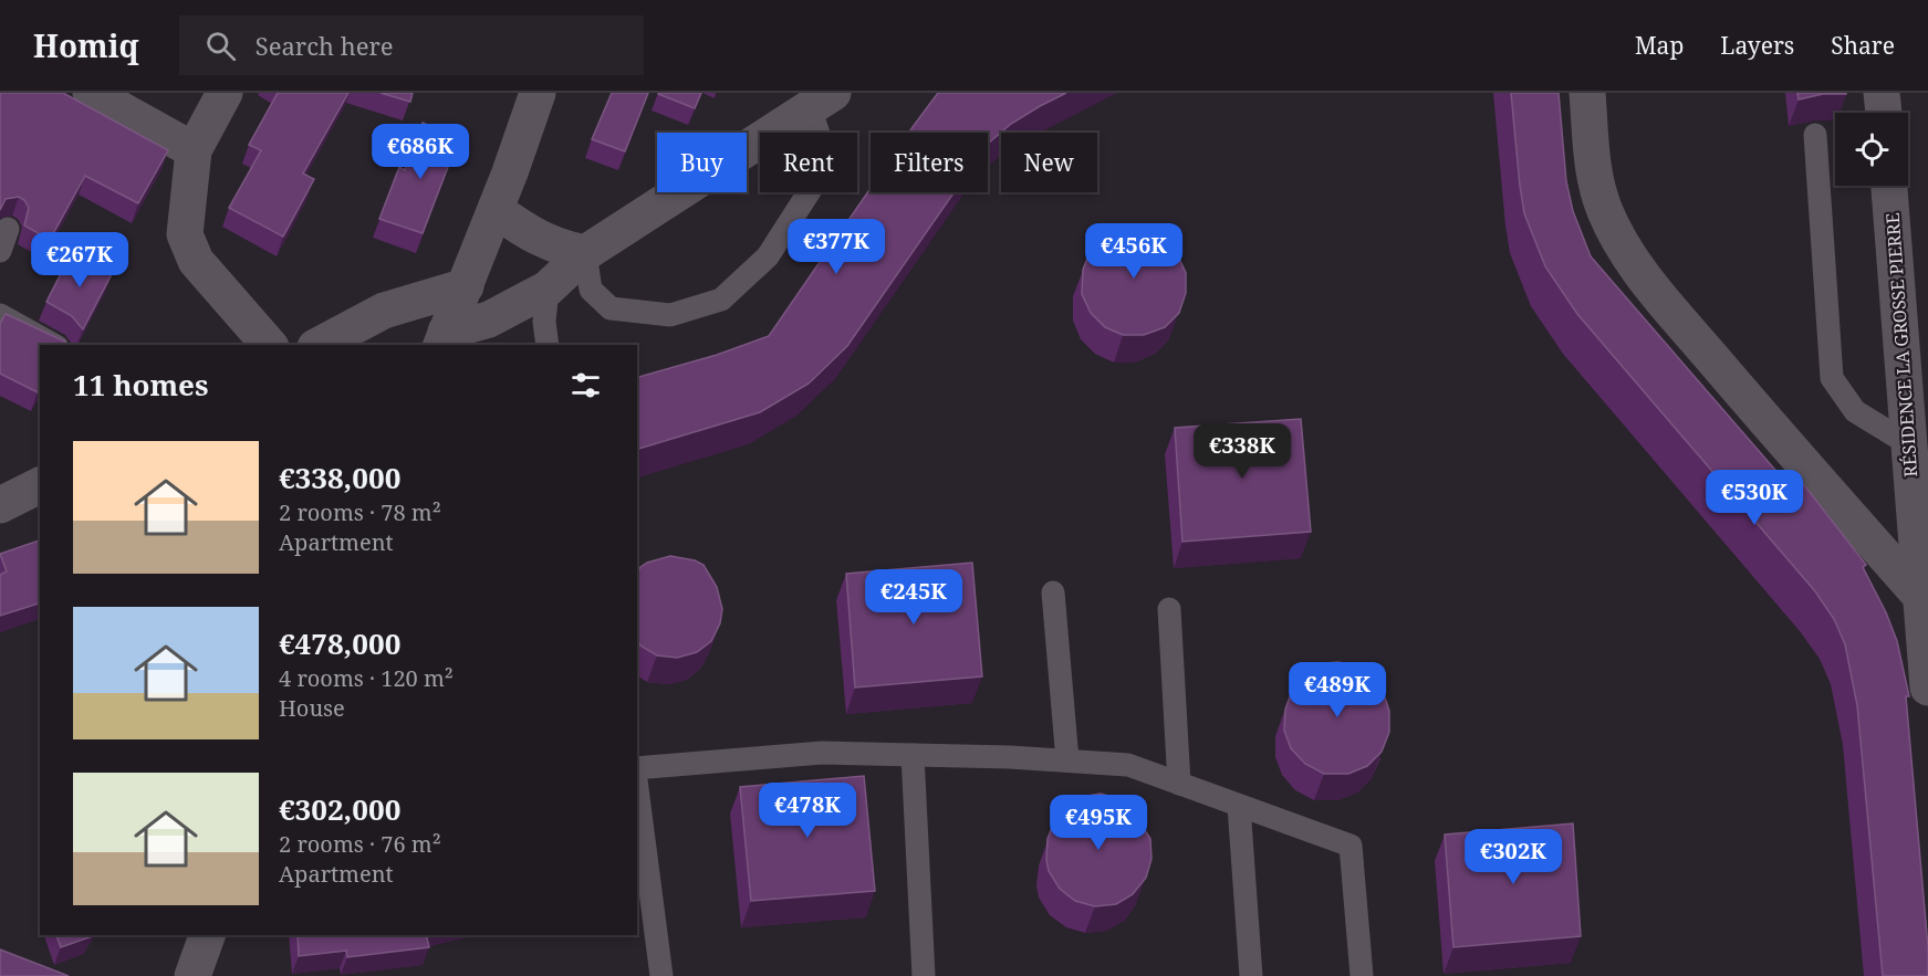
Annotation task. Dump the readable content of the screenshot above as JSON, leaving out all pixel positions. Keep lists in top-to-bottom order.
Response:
{
  "streets": {
    "street": ["RÉSIDENCE LA GROSSE PIERRE"]
  },
  "page": {
    "header": "Homiq",
    "search": "Search here",
    "nav": ["Map", "Layers", "Share"],
    "price": [
      "€686K",
      "€377K",
      "€456K",
      "€267K",
      "€338K",
      "€530K",
      "€245K",
      "€489K",
      "€478K",
      "€495K",
      "€302K"
    ],
    "chip": [
      "Buy",
      "Rent",
      "Filters",
      "New"
    ],
    "heading": "11 homes",
    "list": [
      {
        "name": "€338,000",
        "note": "2 rooms · 78 m² · Apartment"
      },
      {
        "name": "€478,000",
        "note": "4 rooms · 120 m² · House"
      },
      {
        "name": "€302,000",
        "note": "2 rooms · 76 m² · Apartment"
      }
    ]
  }
}
